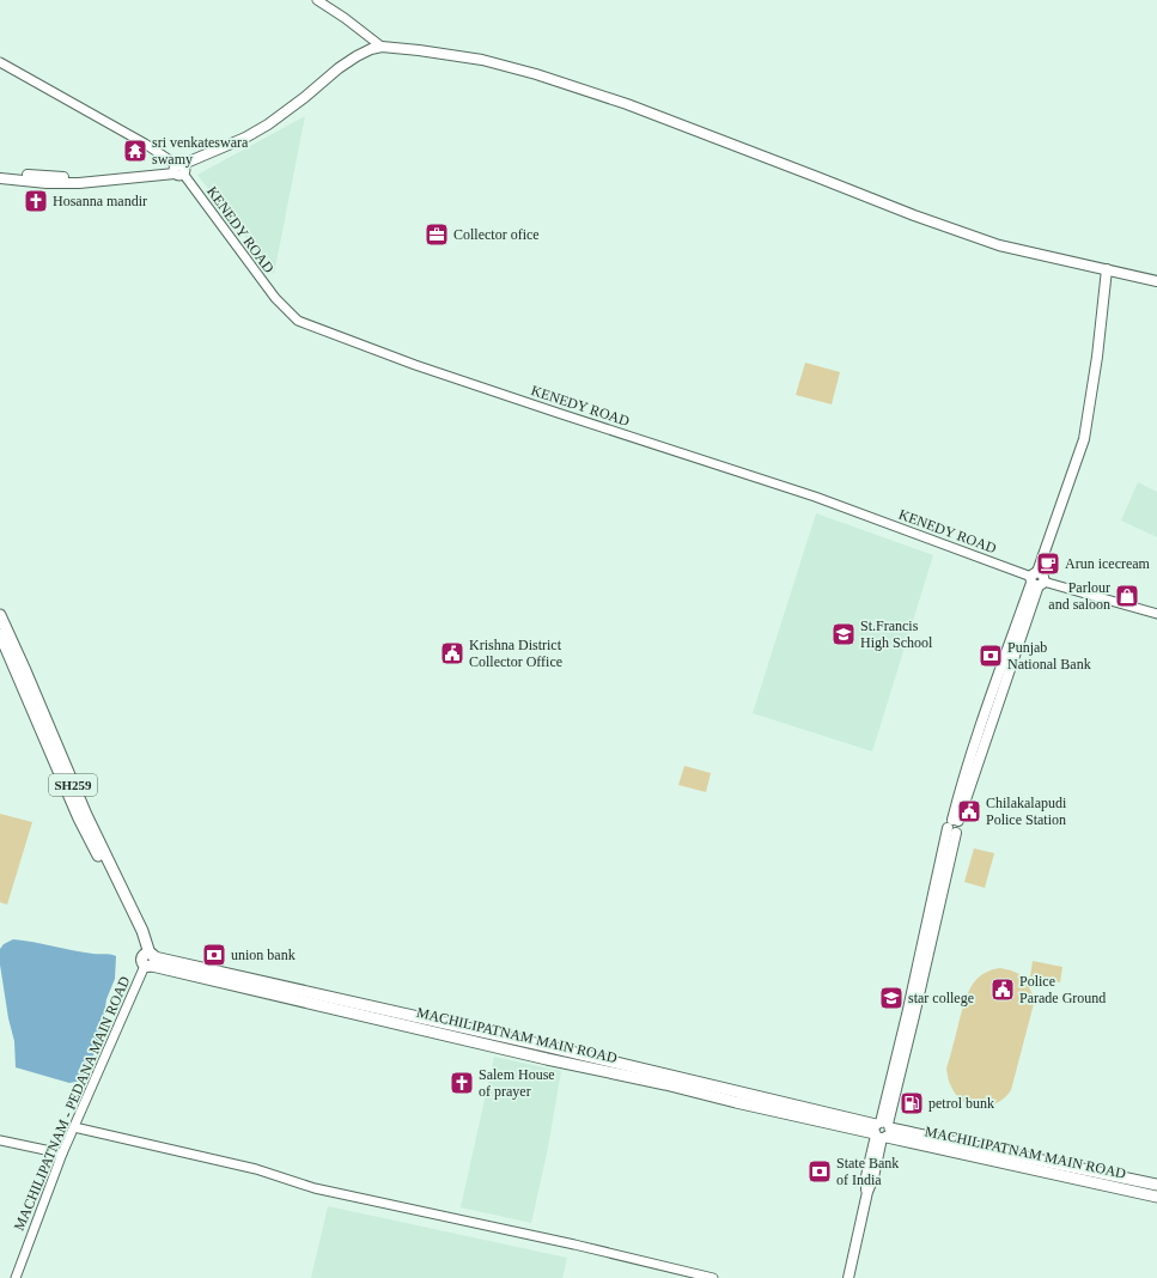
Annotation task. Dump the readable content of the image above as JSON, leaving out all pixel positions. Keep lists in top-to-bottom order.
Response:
{
  "streets": {
    "main road": ["SH259", "MACHILIPATNAM MAIN ROAD"],
    "street": ["KENEDY ROAD", "MACHILIPATNAM - PEDANA MAIN ROAD"]
  },
  "crossings": [
    ["SH259", "MACHILIPATNAM MAIN ROAD"],
    ["SH259", "MACHILIPATNAM - PEDANA MAIN ROAD"],
    ["MACHILIPATNAM MAIN ROAD", "MACHILIPATNAM - PEDANA MAIN ROAD"]
  ],
  "places": {
    "temple": ["sri venkateswara swamy"],
    "church": ["Hosanna mandir", "Salem House of prayer"],
    "office": ["Collector ofice"],
    "cafe": ["Arun icecream"],
    "shop": ["Parlour and saloon"],
    "school or university": ["St.Francis High School", "star college"],
    "public building": ["Krishna District Collector Office", "Chilakalapudi Police Station", "Police Parade Ground"],
    "bank": ["Punjab National Bank", "union bank", "State Bank of India"],
    "fuel station": ["petrol bunk"]
  }
}
